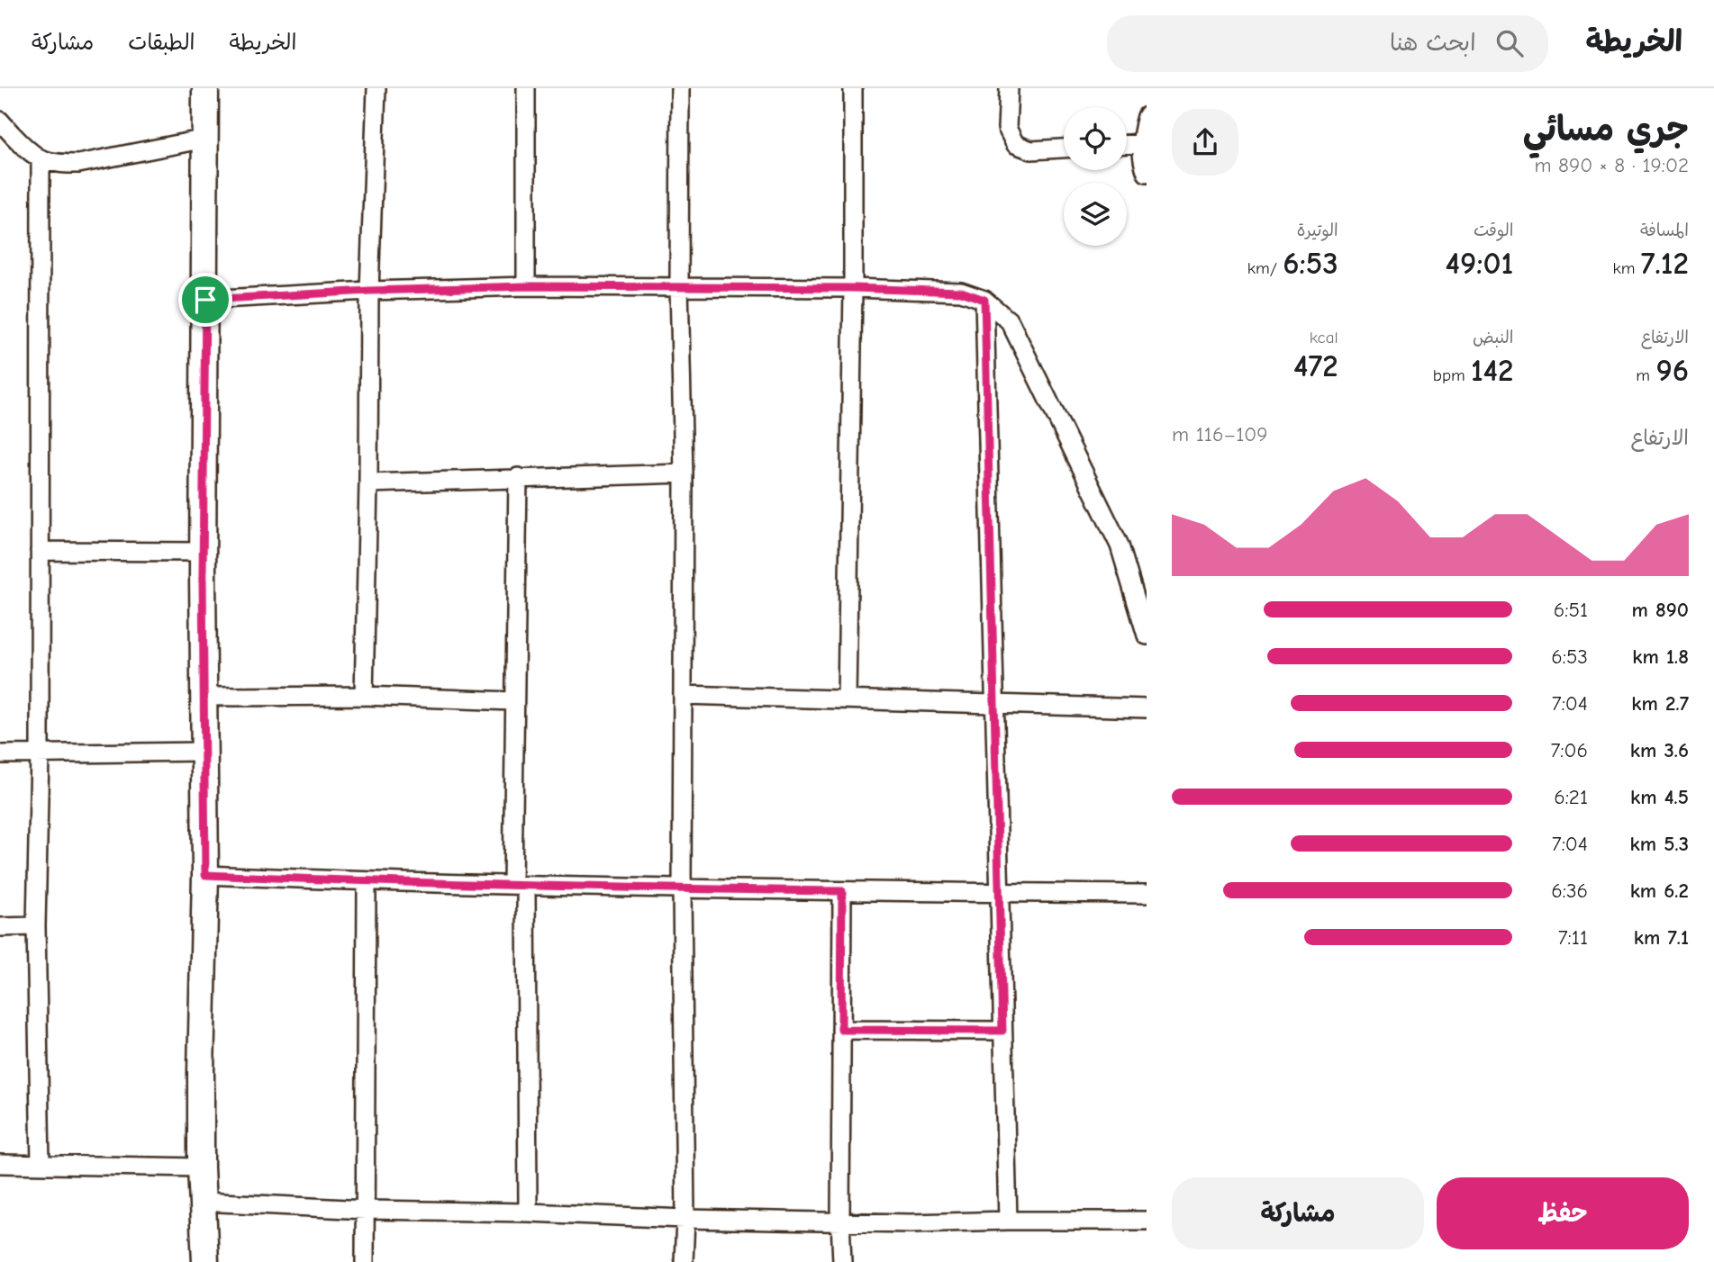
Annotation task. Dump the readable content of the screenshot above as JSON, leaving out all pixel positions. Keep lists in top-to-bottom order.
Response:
{
  "page": {
    "header": "الخريطة",
    "search": "ابحث هنا",
    "nav": ["الخريطة", "الطبقات", "مشاركة"],
    "heading": ["جري مسائي", "19:02 · 8 × 890 m"],
    "stats": [
      ["المسافة", "7.12 km"],
      ["الوقت", "49:01"],
      ["الوتيرة", "6:53 /km"],
      ["الارتفاع", "96 m"],
      ["النبض", "142 bpm"],
      ["kcal", "472"]
    ],
    "chart": ["الارتفاع", "109–116 m"],
    "list": [
      {
        "name": "890 m",
        "note": "6:51"
      },
      {
        "name": "1.8 km",
        "note": "6:53"
      },
      {
        "name": "2.7 km",
        "note": "7:04"
      },
      {
        "name": "3.6 km",
        "note": "7:06"
      },
      {
        "name": "4.5 km",
        "note": "6:21"
      },
      {
        "name": "5.3 km",
        "note": "7:04"
      },
      {
        "name": "6.2 km",
        "note": "6:36"
      },
      {
        "name": "7.1 km",
        "note": "7:11"
      }
    ],
    "buttons": ["حفظ", "مشاركة"]
  }
}
